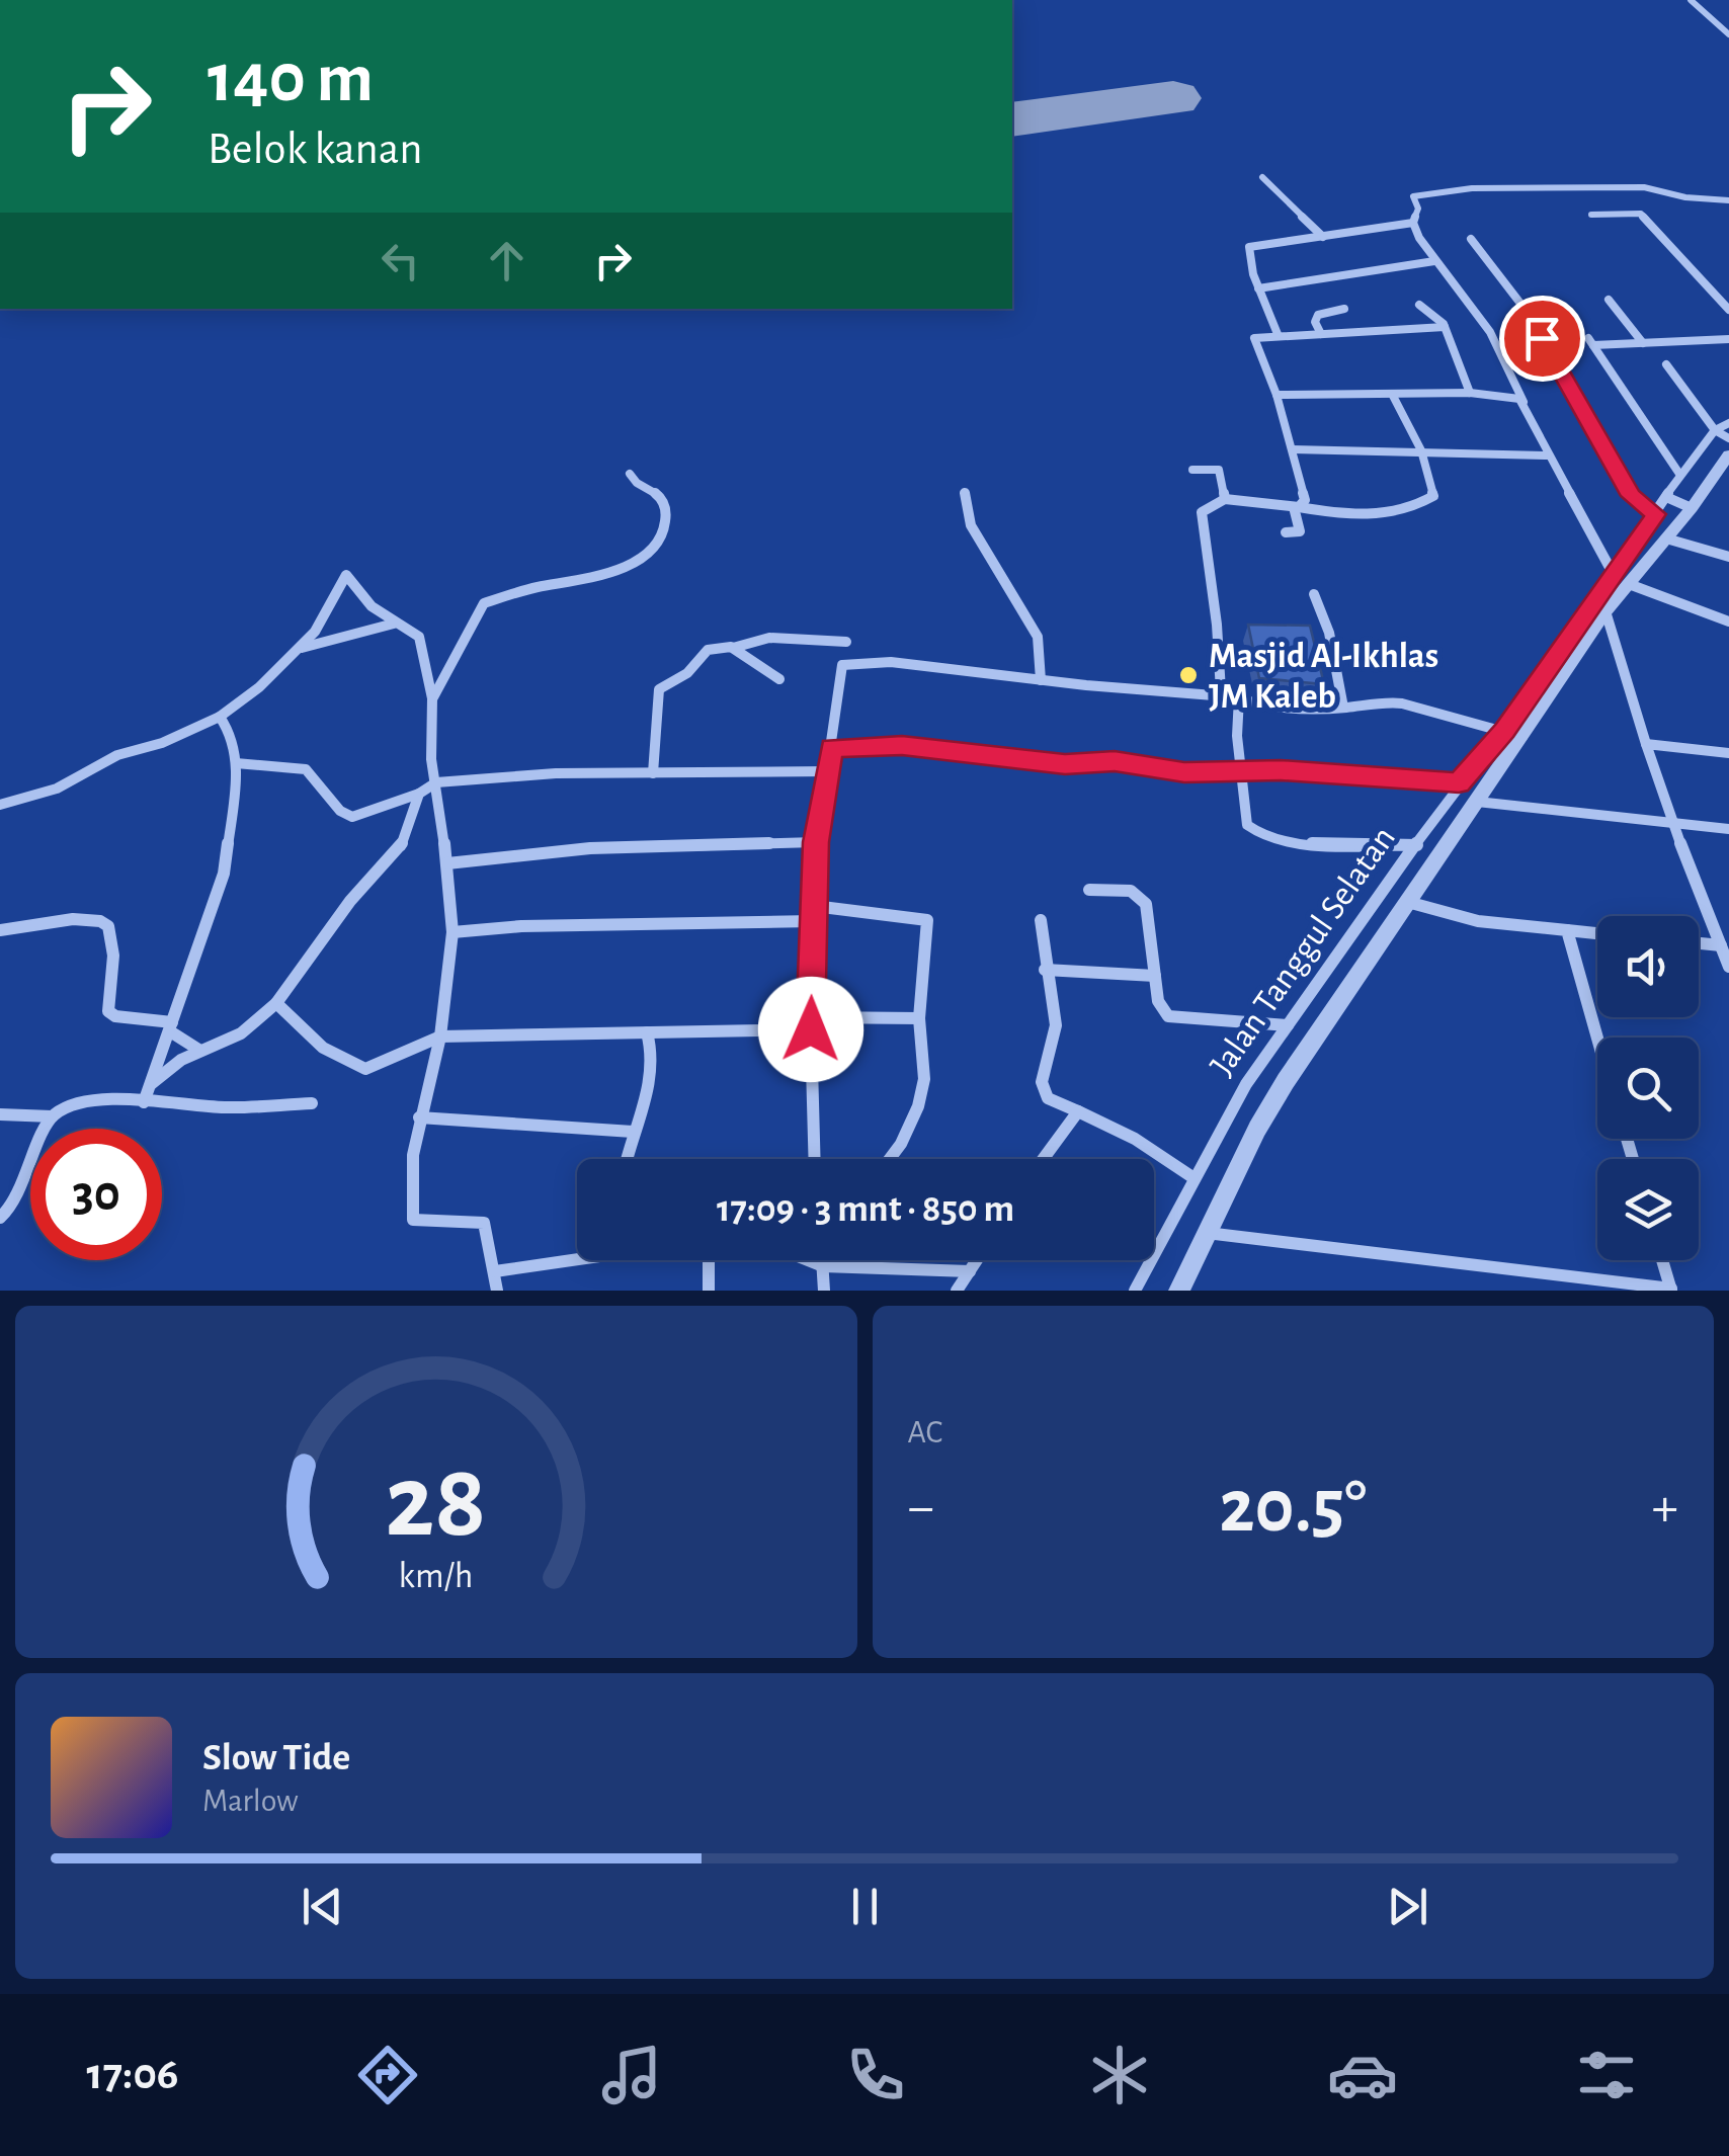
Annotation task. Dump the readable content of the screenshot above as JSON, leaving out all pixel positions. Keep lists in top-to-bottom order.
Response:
{
  "streets": {
    "street": ["Jalan Tanggul Selatan"]
  },
  "places": ["Masjid Al-Ikhlas JM Kaleb"],
  "page": {
    "turn": ["140 m", "Belok kanan"],
    "limit": "30",
    "trip": "17:09 · 3 mnt · 850 m",
    "tile": "AC",
    "heat": ["−", "20.5°", "+"],
    "song": ["Slow Tide", "Marlow"],
    "tabs": "17:06",
    "gauge": ["28", "km/h"]
  }
}
